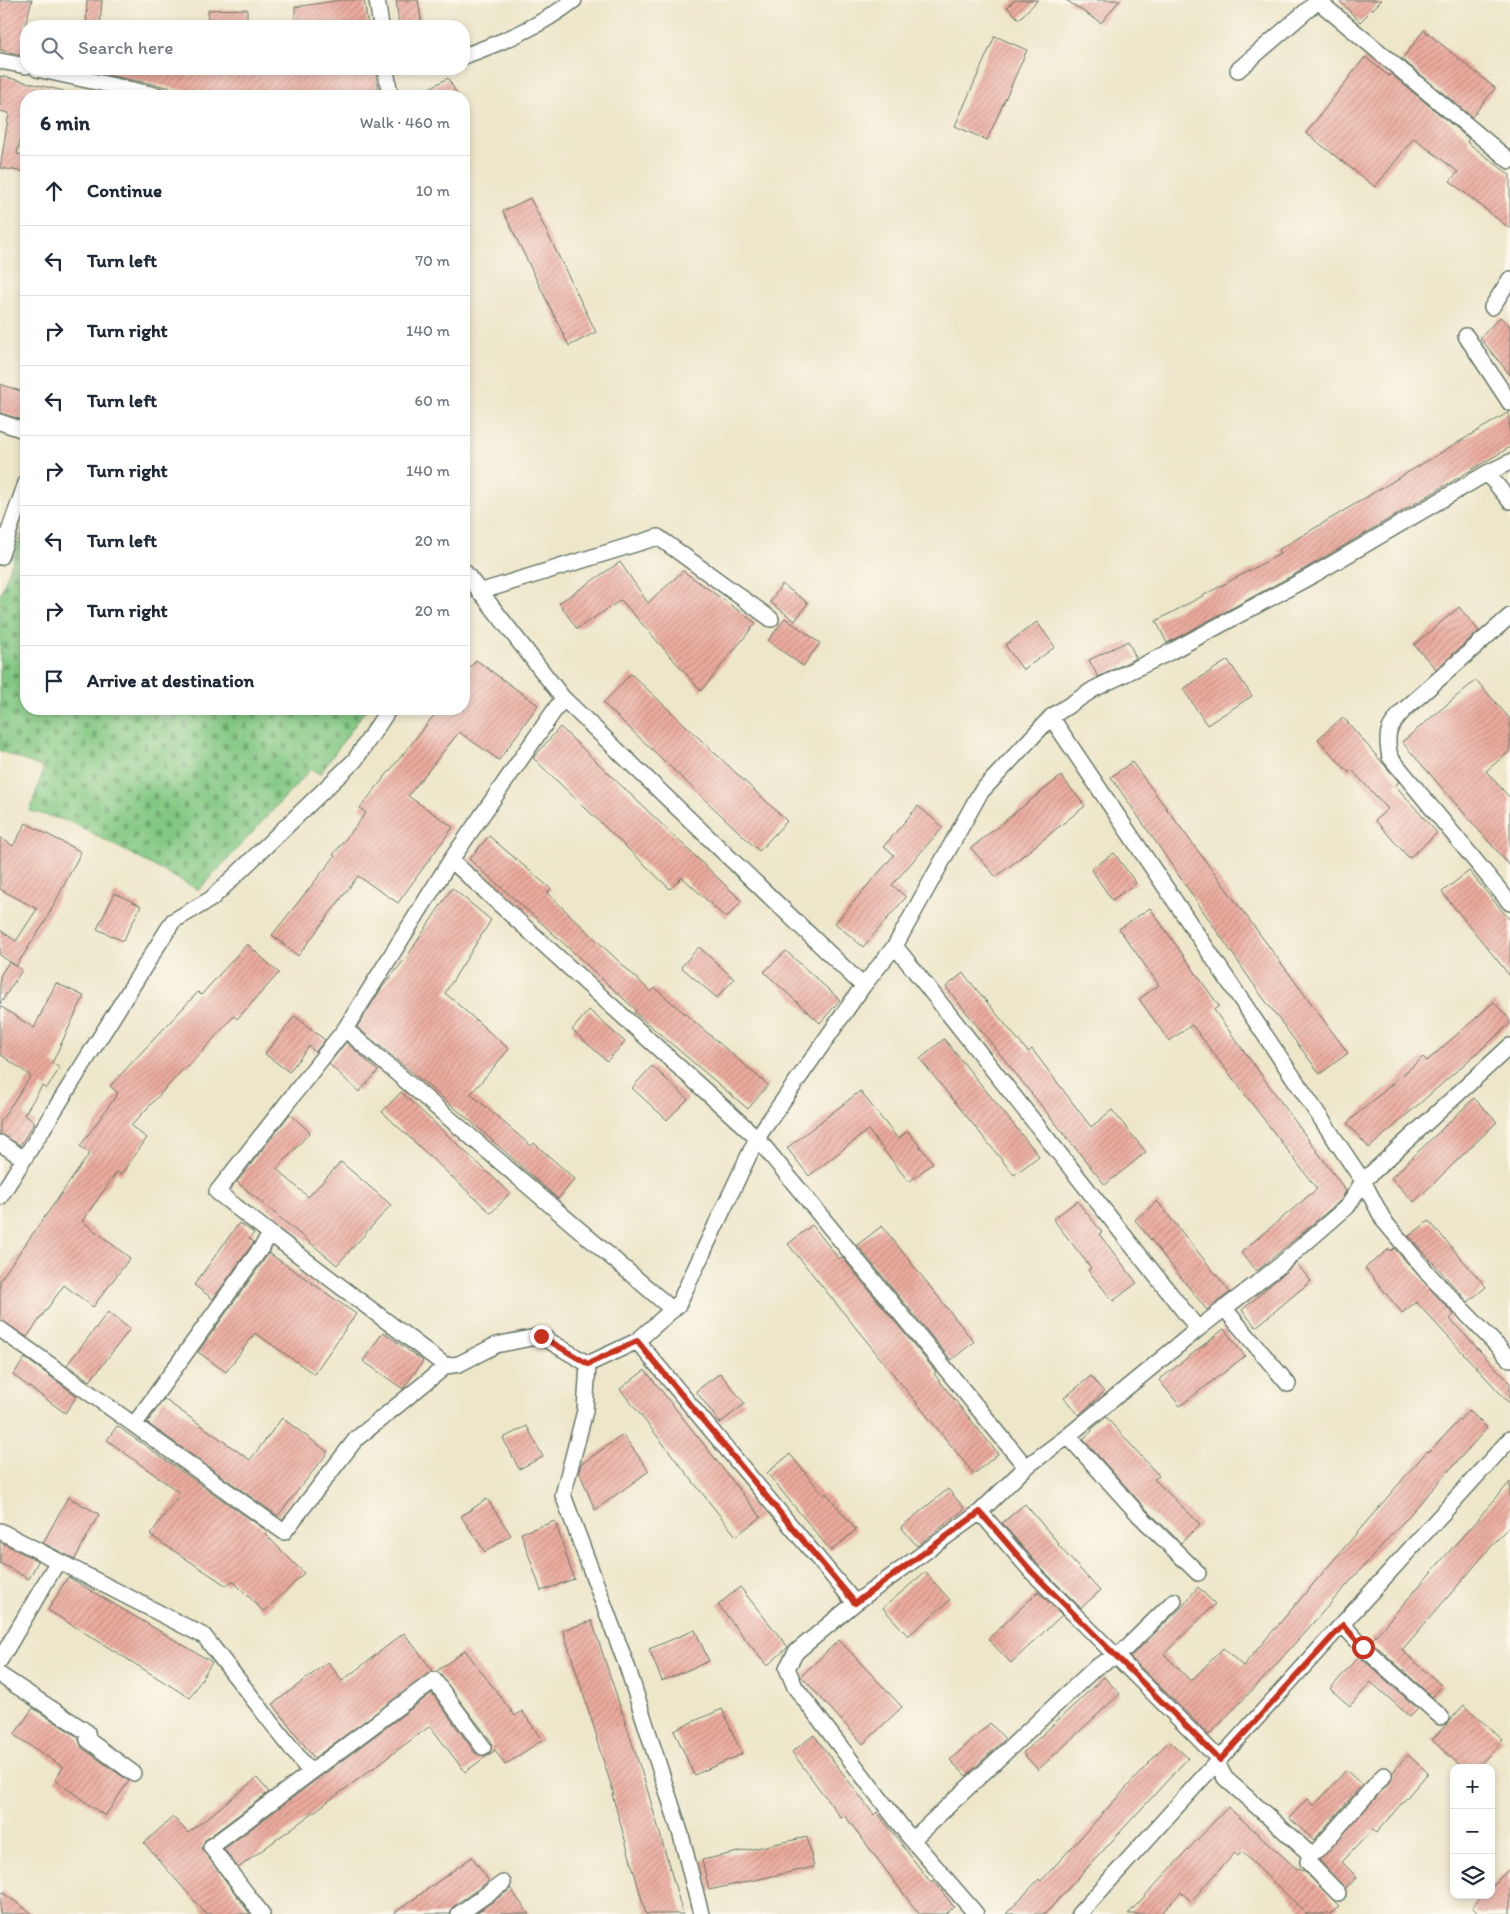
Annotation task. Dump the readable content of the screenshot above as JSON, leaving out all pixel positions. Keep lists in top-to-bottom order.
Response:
{
  "page": {
    "search": "Search here",
    "heading": ["6 min", "Walk · 460 m"],
    "list": [
      ["Continue", "10 m"],
      ["Turn left", "70 m"],
      ["Turn right", "140 m"],
      ["Turn left", "60 m"],
      ["Turn right", "140 m"],
      ["Turn left", "20 m"],
      ["Turn right", "20 m"],
      "Arrive at destination"
    ],
    "map_buttons": ["+", "−"]
  }
}
